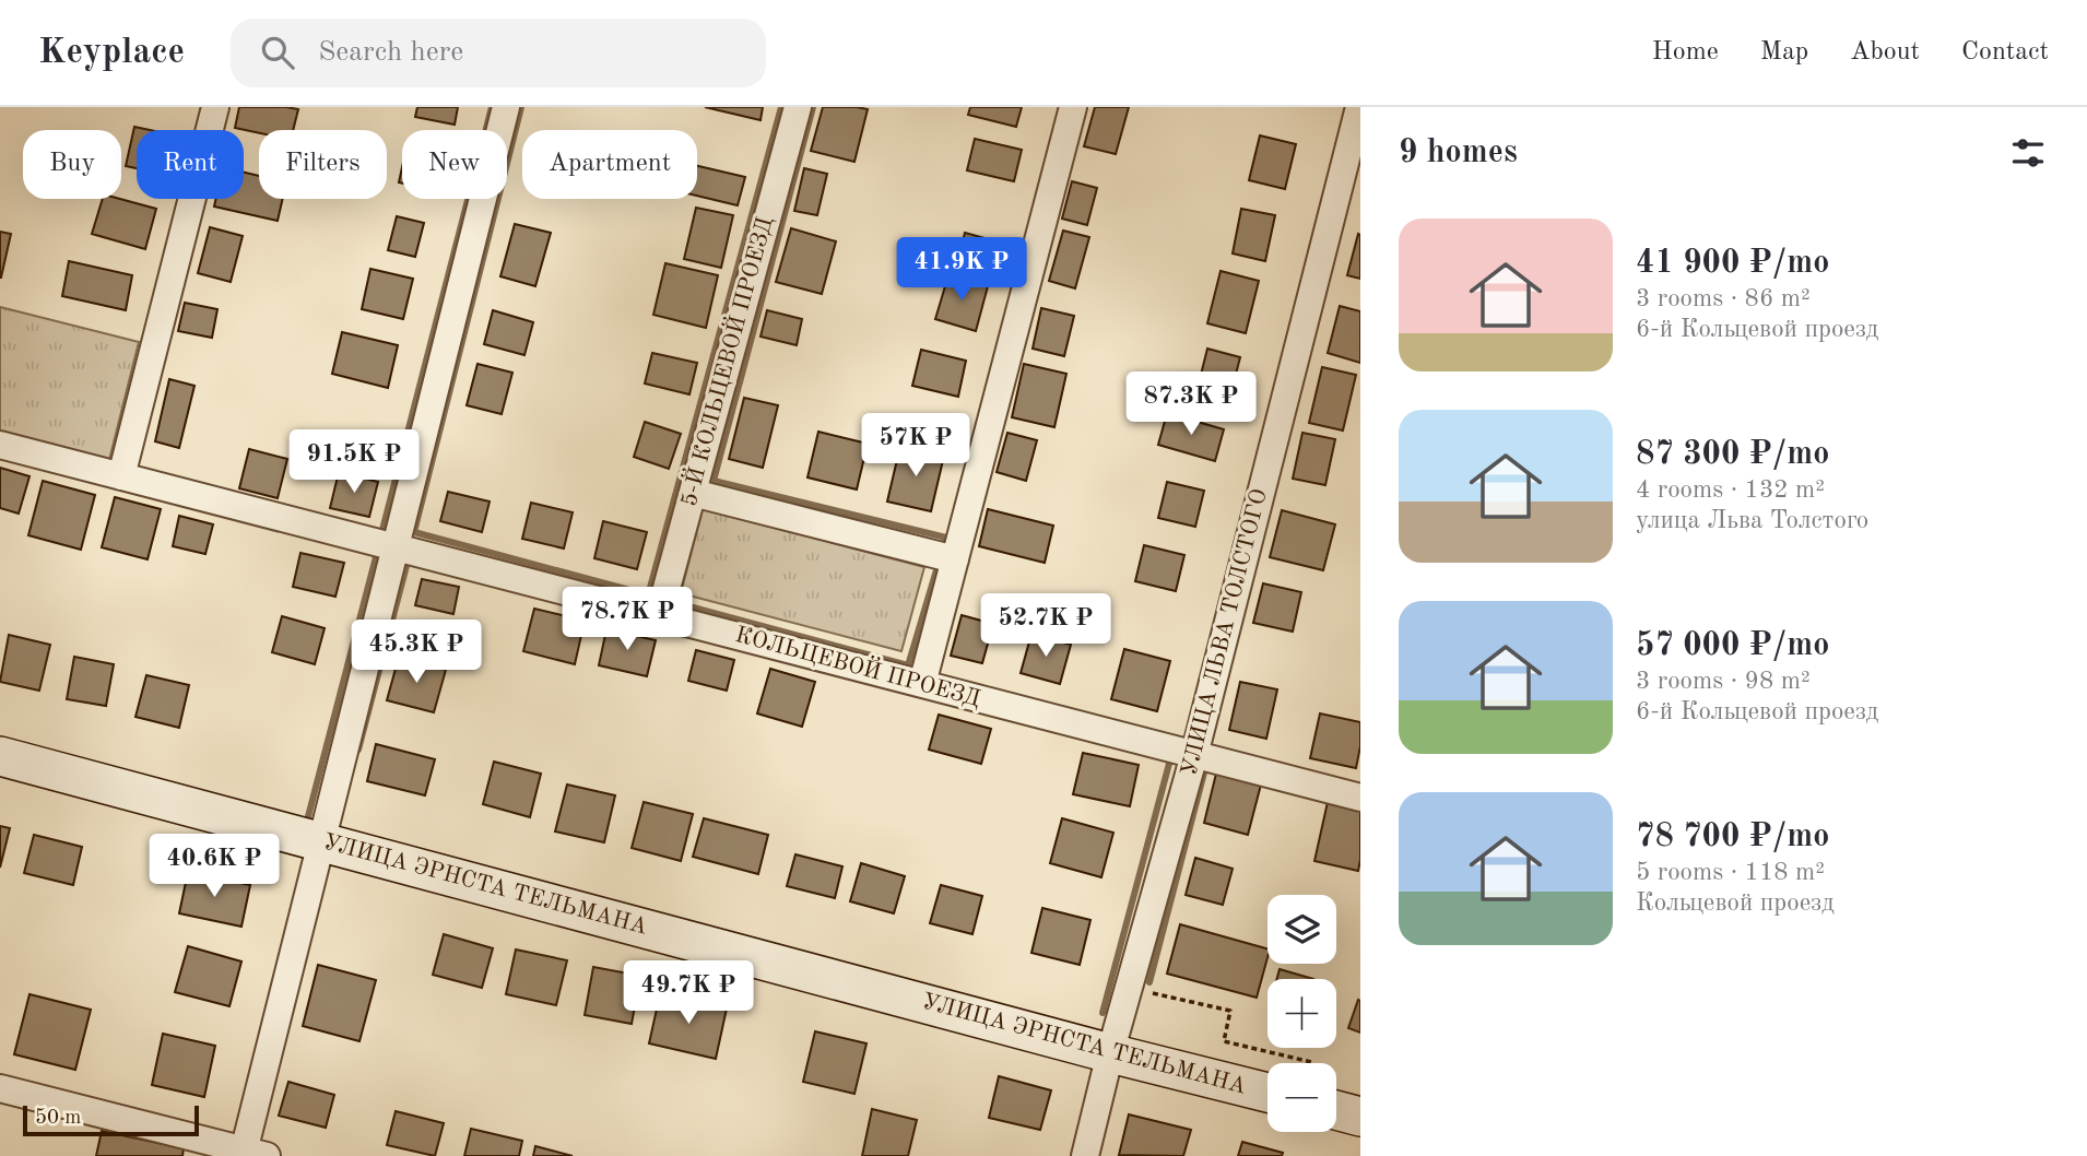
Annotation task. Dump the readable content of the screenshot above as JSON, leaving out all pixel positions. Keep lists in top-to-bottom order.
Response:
{
  "streets": {
    "main road": ["УЛИЦА ЭРНСТА ТЕЛЬМАНА"],
    "street": ["5-Й КОЛЬЦЕВОЙ ПРОЕЗД", "УЛИЦА ЛЬВА ТОЛСТОГО", "КОЛЬЦЕВОЙ ПРОЕЗД"]
  },
  "crossings": [
    ["5-Й КОЛЬЦЕВОЙ ПРОЕЗД", "КОЛЬЦЕВОЙ ПРОЕЗД"],
    ["УЛИЦА ЛЬВА ТОЛСТОГО", "КОЛЬЦЕВОЙ ПРОЕЗД"],
    ["УЛИЦА ЛЬВА ТОЛСТОГО", "УЛИЦА ЭРНСТА ТЕЛЬМАНА"]
  ],
  "scale_bar": "50 m",
  "page": {
    "header": "Keyplace",
    "search": "Search here",
    "nav": [
      "Home",
      "Map",
      "About",
      "Contact"
    ],
    "heading": "9 homes",
    "chip": [
      "Buy",
      "Rent",
      "Filters",
      "New",
      "Apartment"
    ],
    "list": [
      {
        "name": "41 900 ₽/mo",
        "note": "3 rooms · 86 m² · 6-й Кольцевой проезд"
      },
      {
        "name": "87 300 ₽/mo",
        "note": "4 rooms · 132 m² · улица Льва Толстого"
      },
      {
        "name": "57 000 ₽/mo",
        "note": "3 rooms · 98 m² · 6-й Кольцевой проезд"
      },
      {
        "name": "78 700 ₽/mo",
        "note": "5 rooms · 118 m² · Кольцевой проезд"
      }
    ],
    "price": [
      "41.9K ₽",
      "87.3K ₽",
      "57K ₽",
      "91.5K ₽",
      "78.7K ₽",
      "52.7K ₽",
      "45.3K ₽",
      "40.6K ₽",
      "49.7K ₽"
    ],
    "map_buttons": ["+", "−"],
    "scale": "50 m"
  }
}
